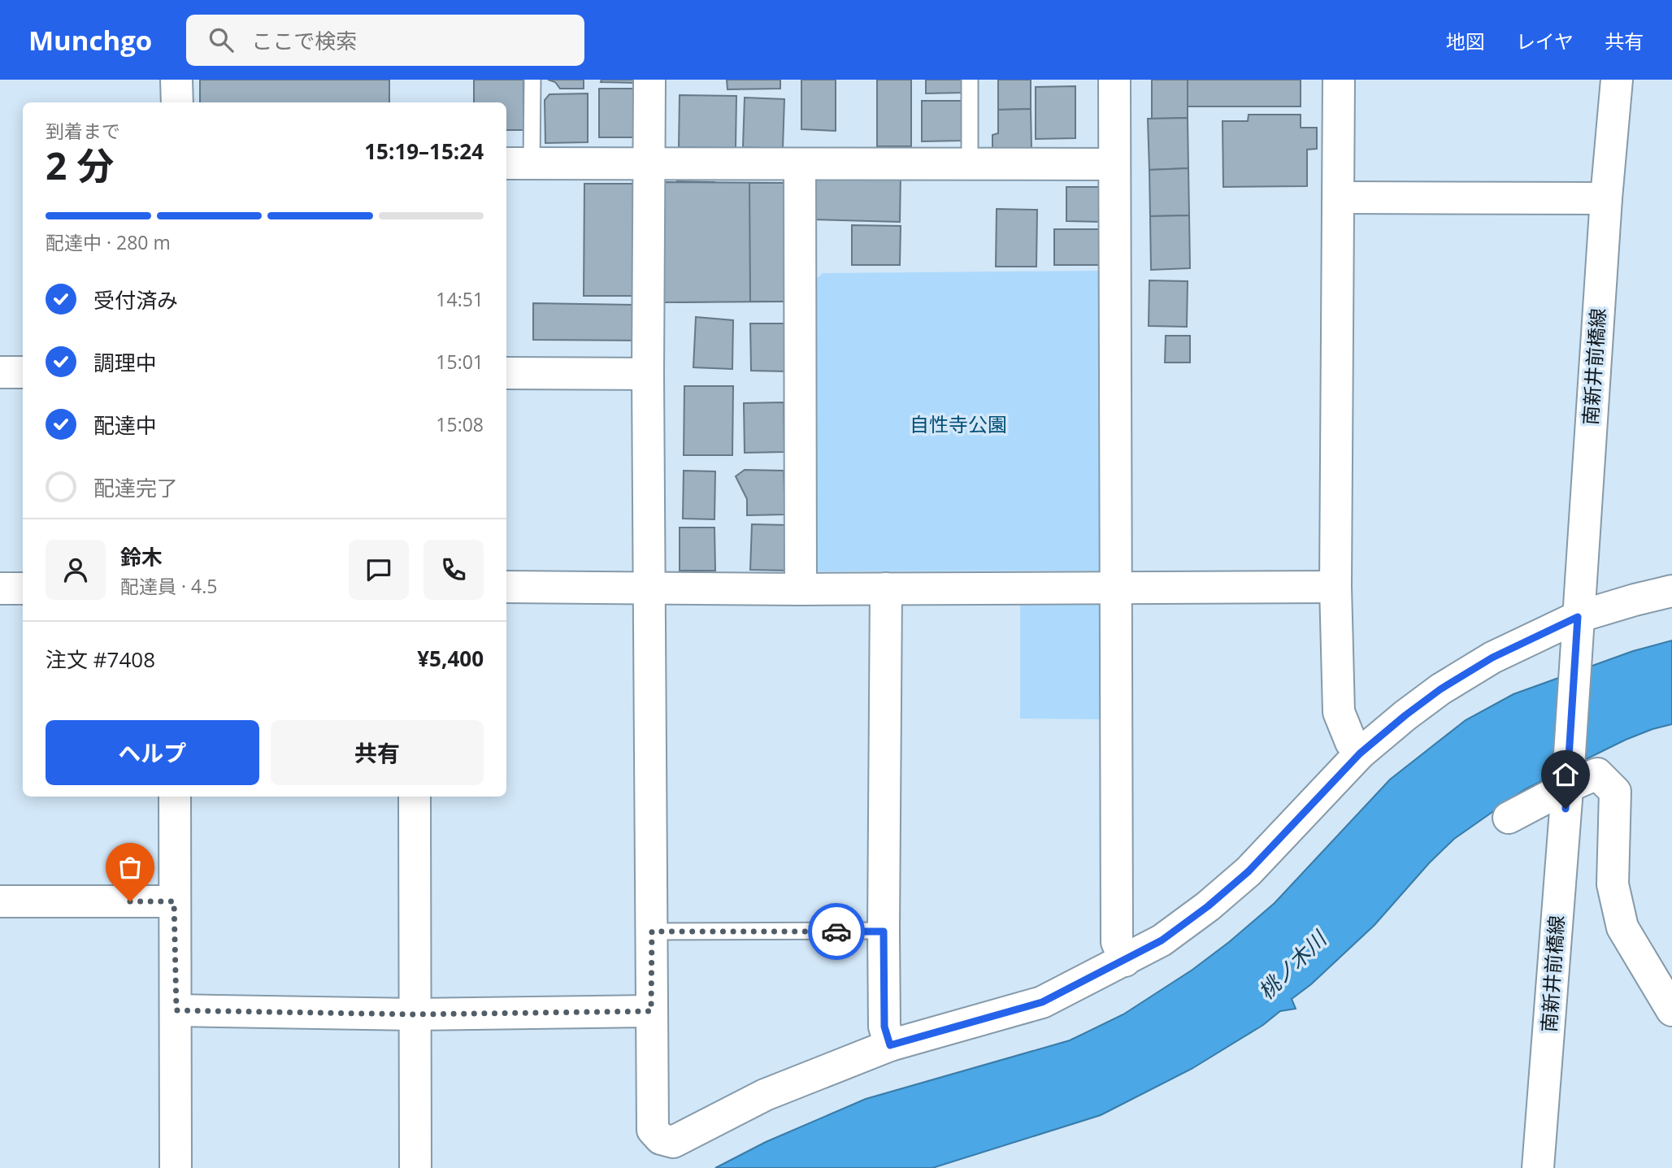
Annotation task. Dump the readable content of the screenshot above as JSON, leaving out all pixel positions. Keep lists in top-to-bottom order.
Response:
{
  "streets": {
    "street": ["南新井前橋線"]
  },
  "water": ["桃ノ木川"],
  "parks": ["自性寺公園"],
  "page": {
    "header": "Munchgo",
    "search": "ここで検索",
    "nav": ["地図", "レイヤ", "共有"],
    "heading": ["2 分", "到着まで", "15:19–15:24"],
    "panel": [
      "鈴木",
      "配達員 · 4.5",
      "注文 #7408",
      "¥5,400"
    ],
    "bar": "配達中 · 280 m",
    "list": [
      ["受付済み", "14:51"],
      ["調理中", "15:01"],
      ["配達中", "15:08"],
      "配達完了"
    ],
    "buttons": ["ヘルプ", "共有"]
  }
}
